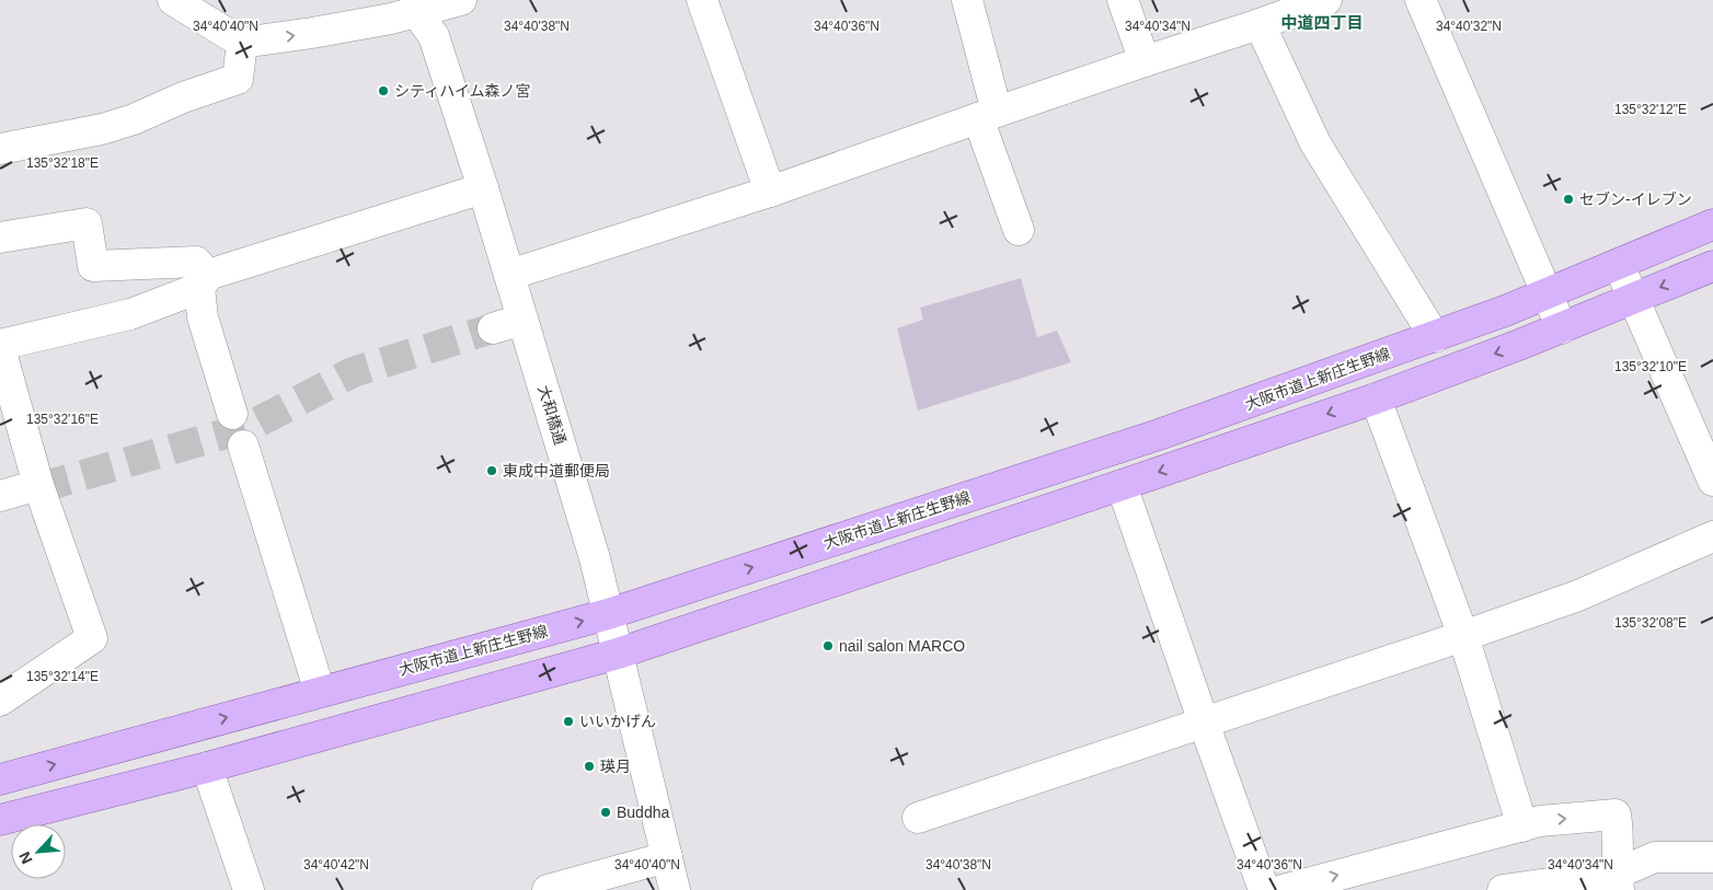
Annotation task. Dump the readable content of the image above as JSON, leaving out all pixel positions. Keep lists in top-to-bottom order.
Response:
{
  "streets": {
    "main road": ["大阪市道上新庄生野線"],
    "street": ["大和橋通"]
  },
  "crossings": [
    ["大阪市道上新庄生野線", "大和橋通"]
  ],
  "districts": ["中道四丁目"],
  "places": [
    "シティハイム森ノ宮",
    "セブン-イレブン",
    "東成中道郵便局",
    "nail salon MARCO",
    "いいかげん",
    "瑛月",
    "Buddha"
  ],
  "north": "bottom left",
  "coordinates": [
    "34°40'40\"N",
    "34°40'38\"N",
    "34°40'36\"N",
    "34°40'34\"N",
    "34°40'32\"N",
    "135°32'12\"E",
    "135°32'18\"E",
    "135°32'10\"E",
    "135°32'16\"E",
    "135°32'08\"E",
    "135°32'14\"E",
    "34°40'42\"N"
  ]
}
